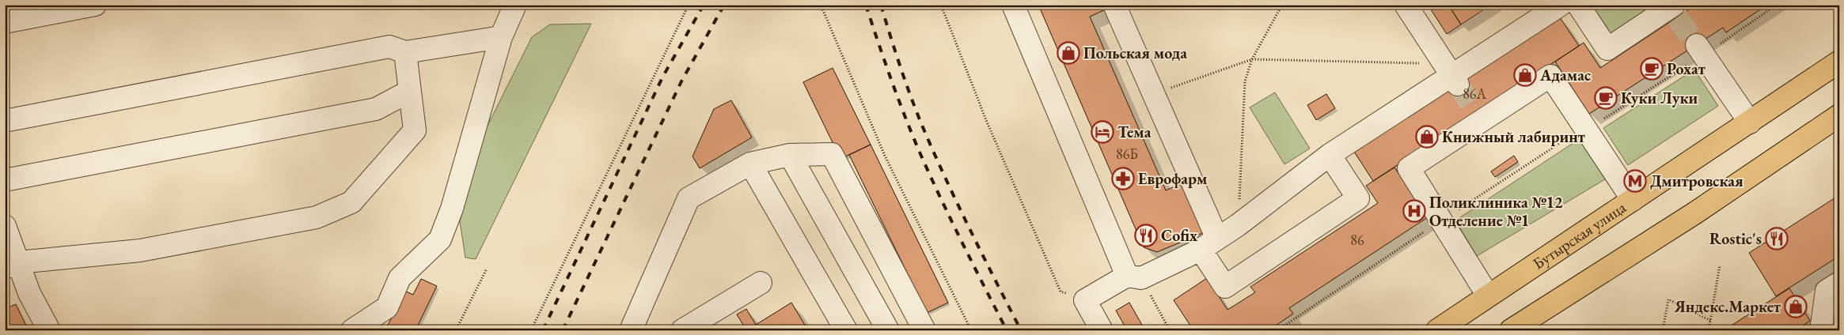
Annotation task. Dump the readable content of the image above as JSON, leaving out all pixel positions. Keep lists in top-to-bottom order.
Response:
{
  "streets": {
    "main road": ["Бутырская улица"]
  },
  "places": {
    "shop": [
      "Польская мода",
      "Адамас",
      "Книжный лабиринт",
      "Яндекс.Маркет"
    ],
    "cafe": ["Рохат", "Куки Луки"],
    "hotel": ["Тема"],
    "pharmacy": ["Еврофарм"],
    "metro station": ["Дмитровская"],
    "hospital": ["Поликлиника №12 Отделение №1"],
    "restaurant": ["Cofix", "Rostic's"]
  },
  "house_numbers": ["86А", "86Б", "86"]
}
